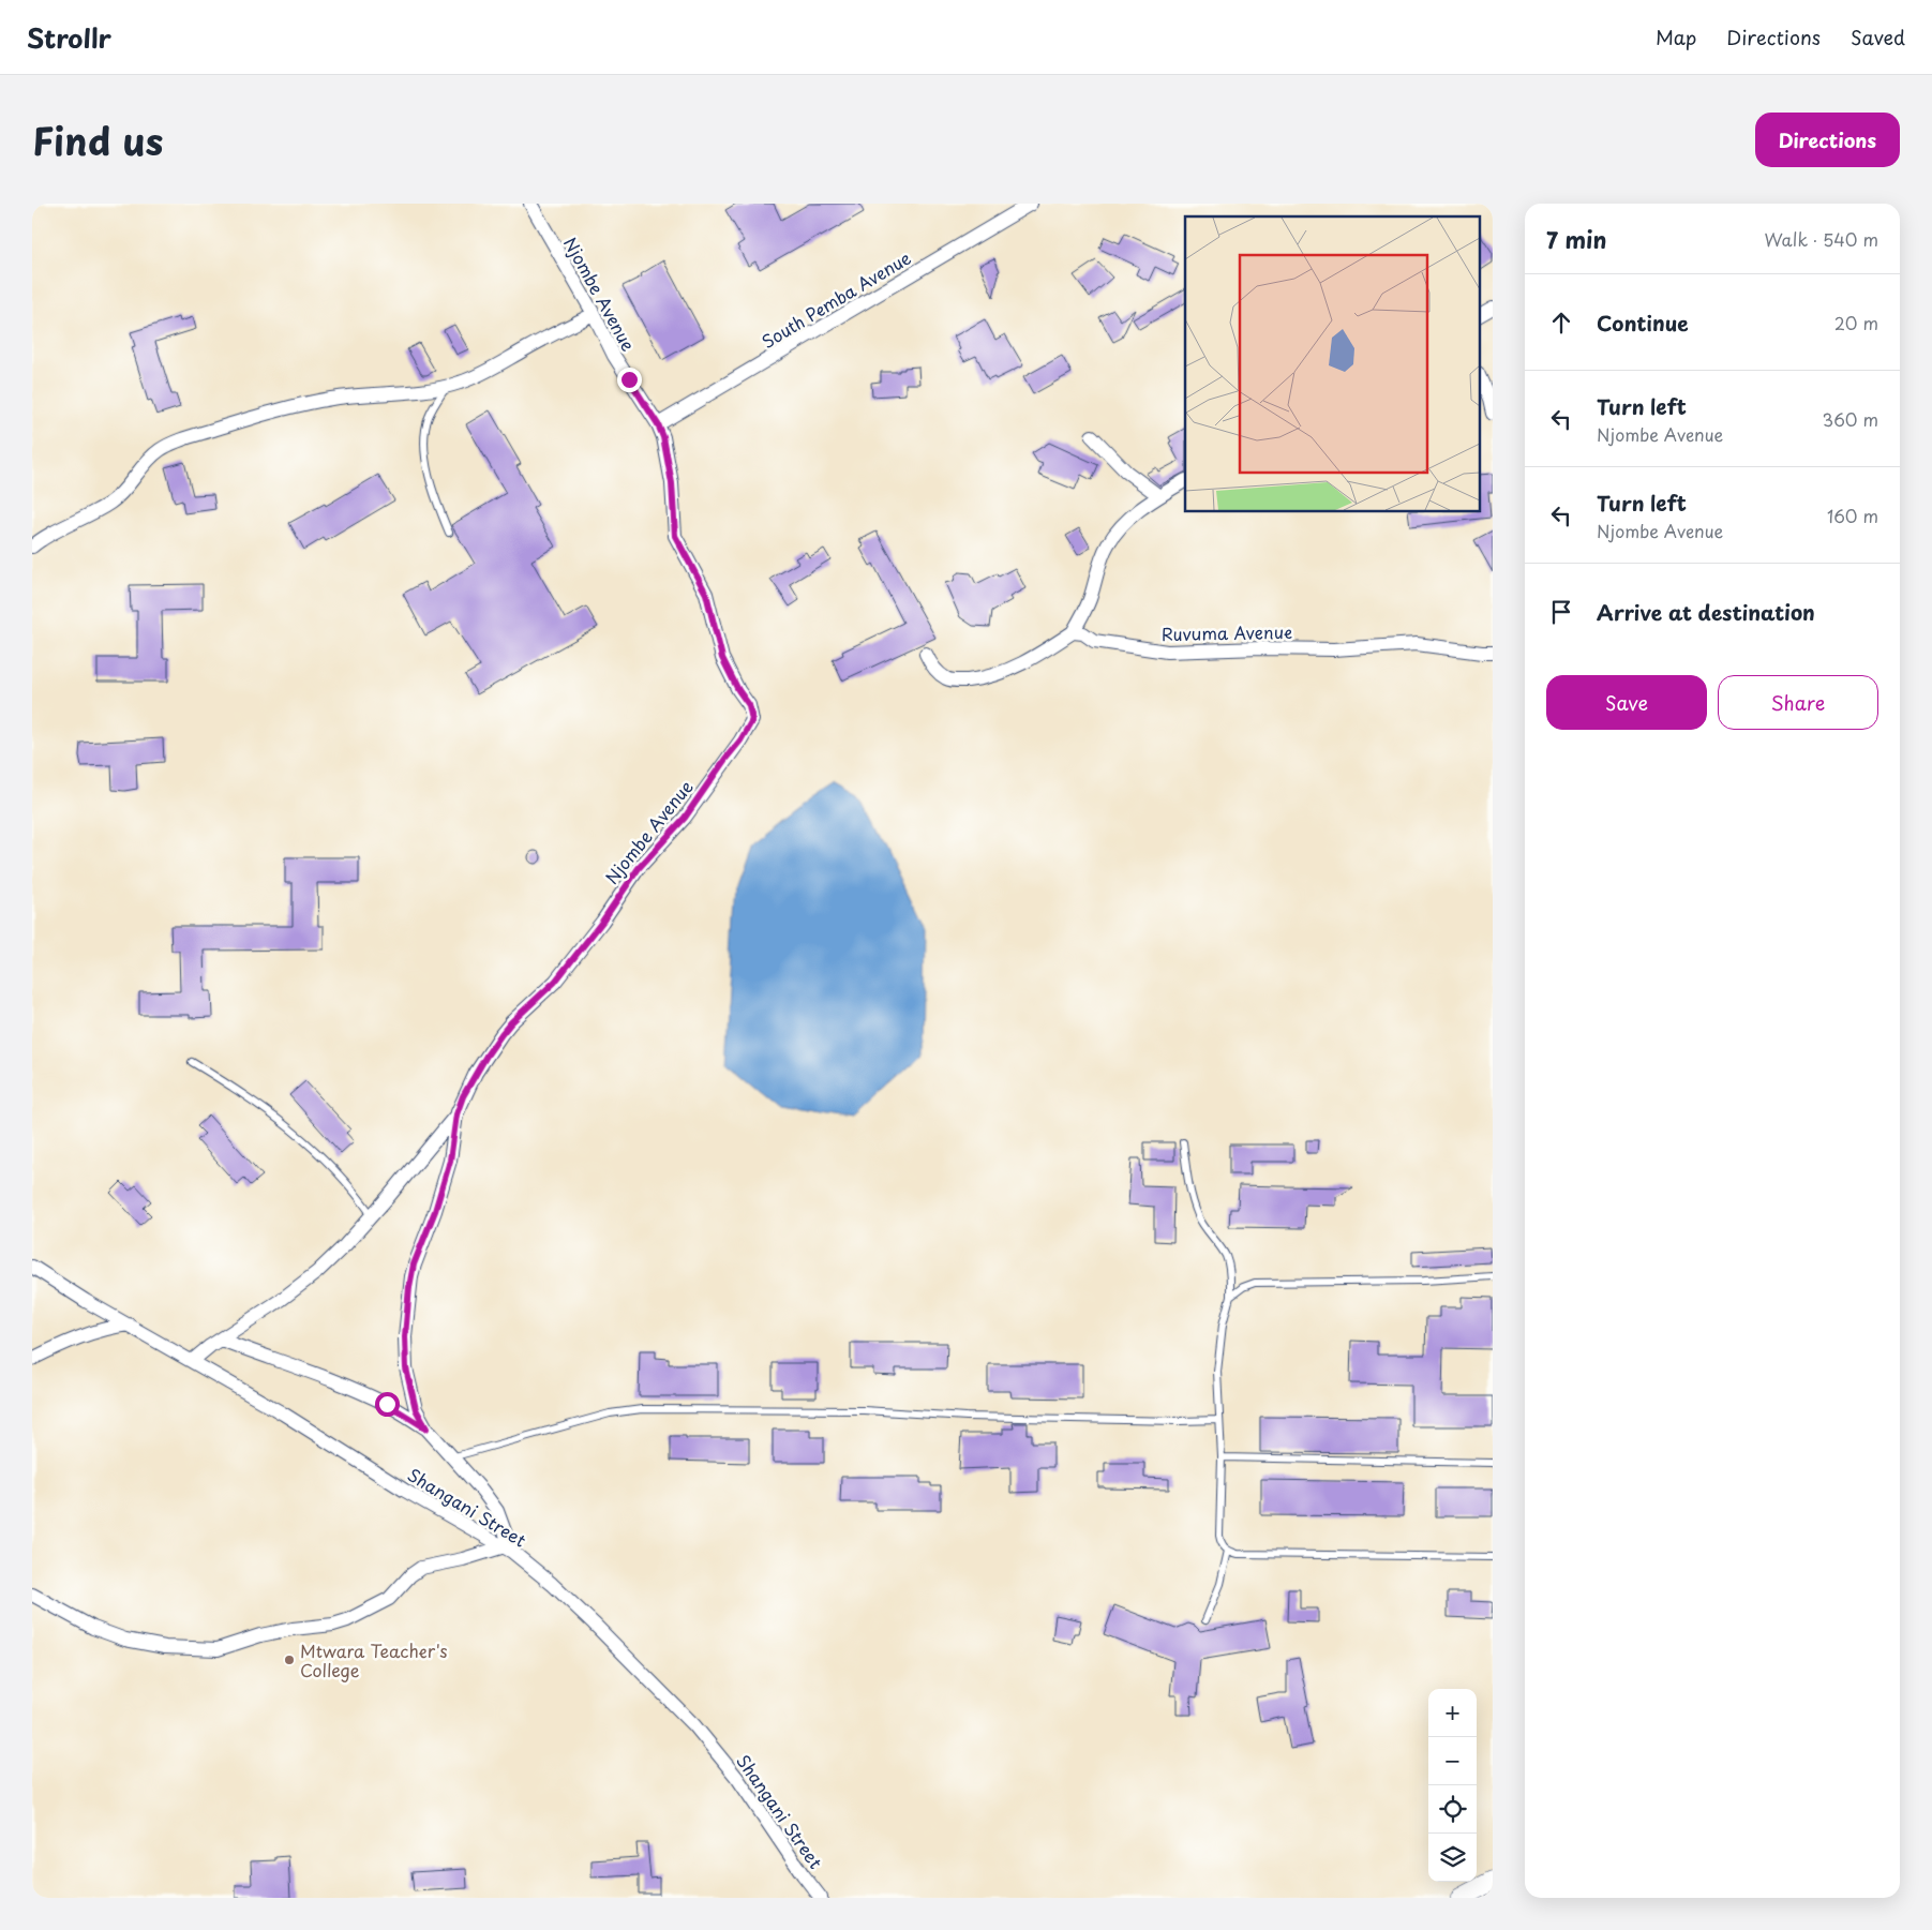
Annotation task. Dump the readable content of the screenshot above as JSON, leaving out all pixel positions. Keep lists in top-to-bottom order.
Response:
{
  "streets": {
    "street": [
      "Njombe Avenue",
      "South Pemba Avenue",
      "Ruvuma Avenue",
      "Shangani Street"
    ]
  },
  "crossings": [
    ["Njombe Avenue", "South Pemba Avenue"],
    ["Njombe Avenue", "Shangani Street"]
  ],
  "places": ["Mtwara Teacher's College"],
  "page": {
    "header": "Strollr",
    "nav": ["Map", "Directions", "Saved"],
    "title": "Find us",
    "buttons": [
      "Directions",
      ["Save", "Share"]
    ],
    "heading": ["7 min", "Walk · 540 m"],
    "list": [
      ["Continue", "20 m"],
      ["Turn left", "Njombe Avenue", "360 m"],
      ["Turn left", "Njombe Avenue", "160 m"],
      "Arrive at destination"
    ],
    "map_buttons": ["+", "−"]
  }
}
